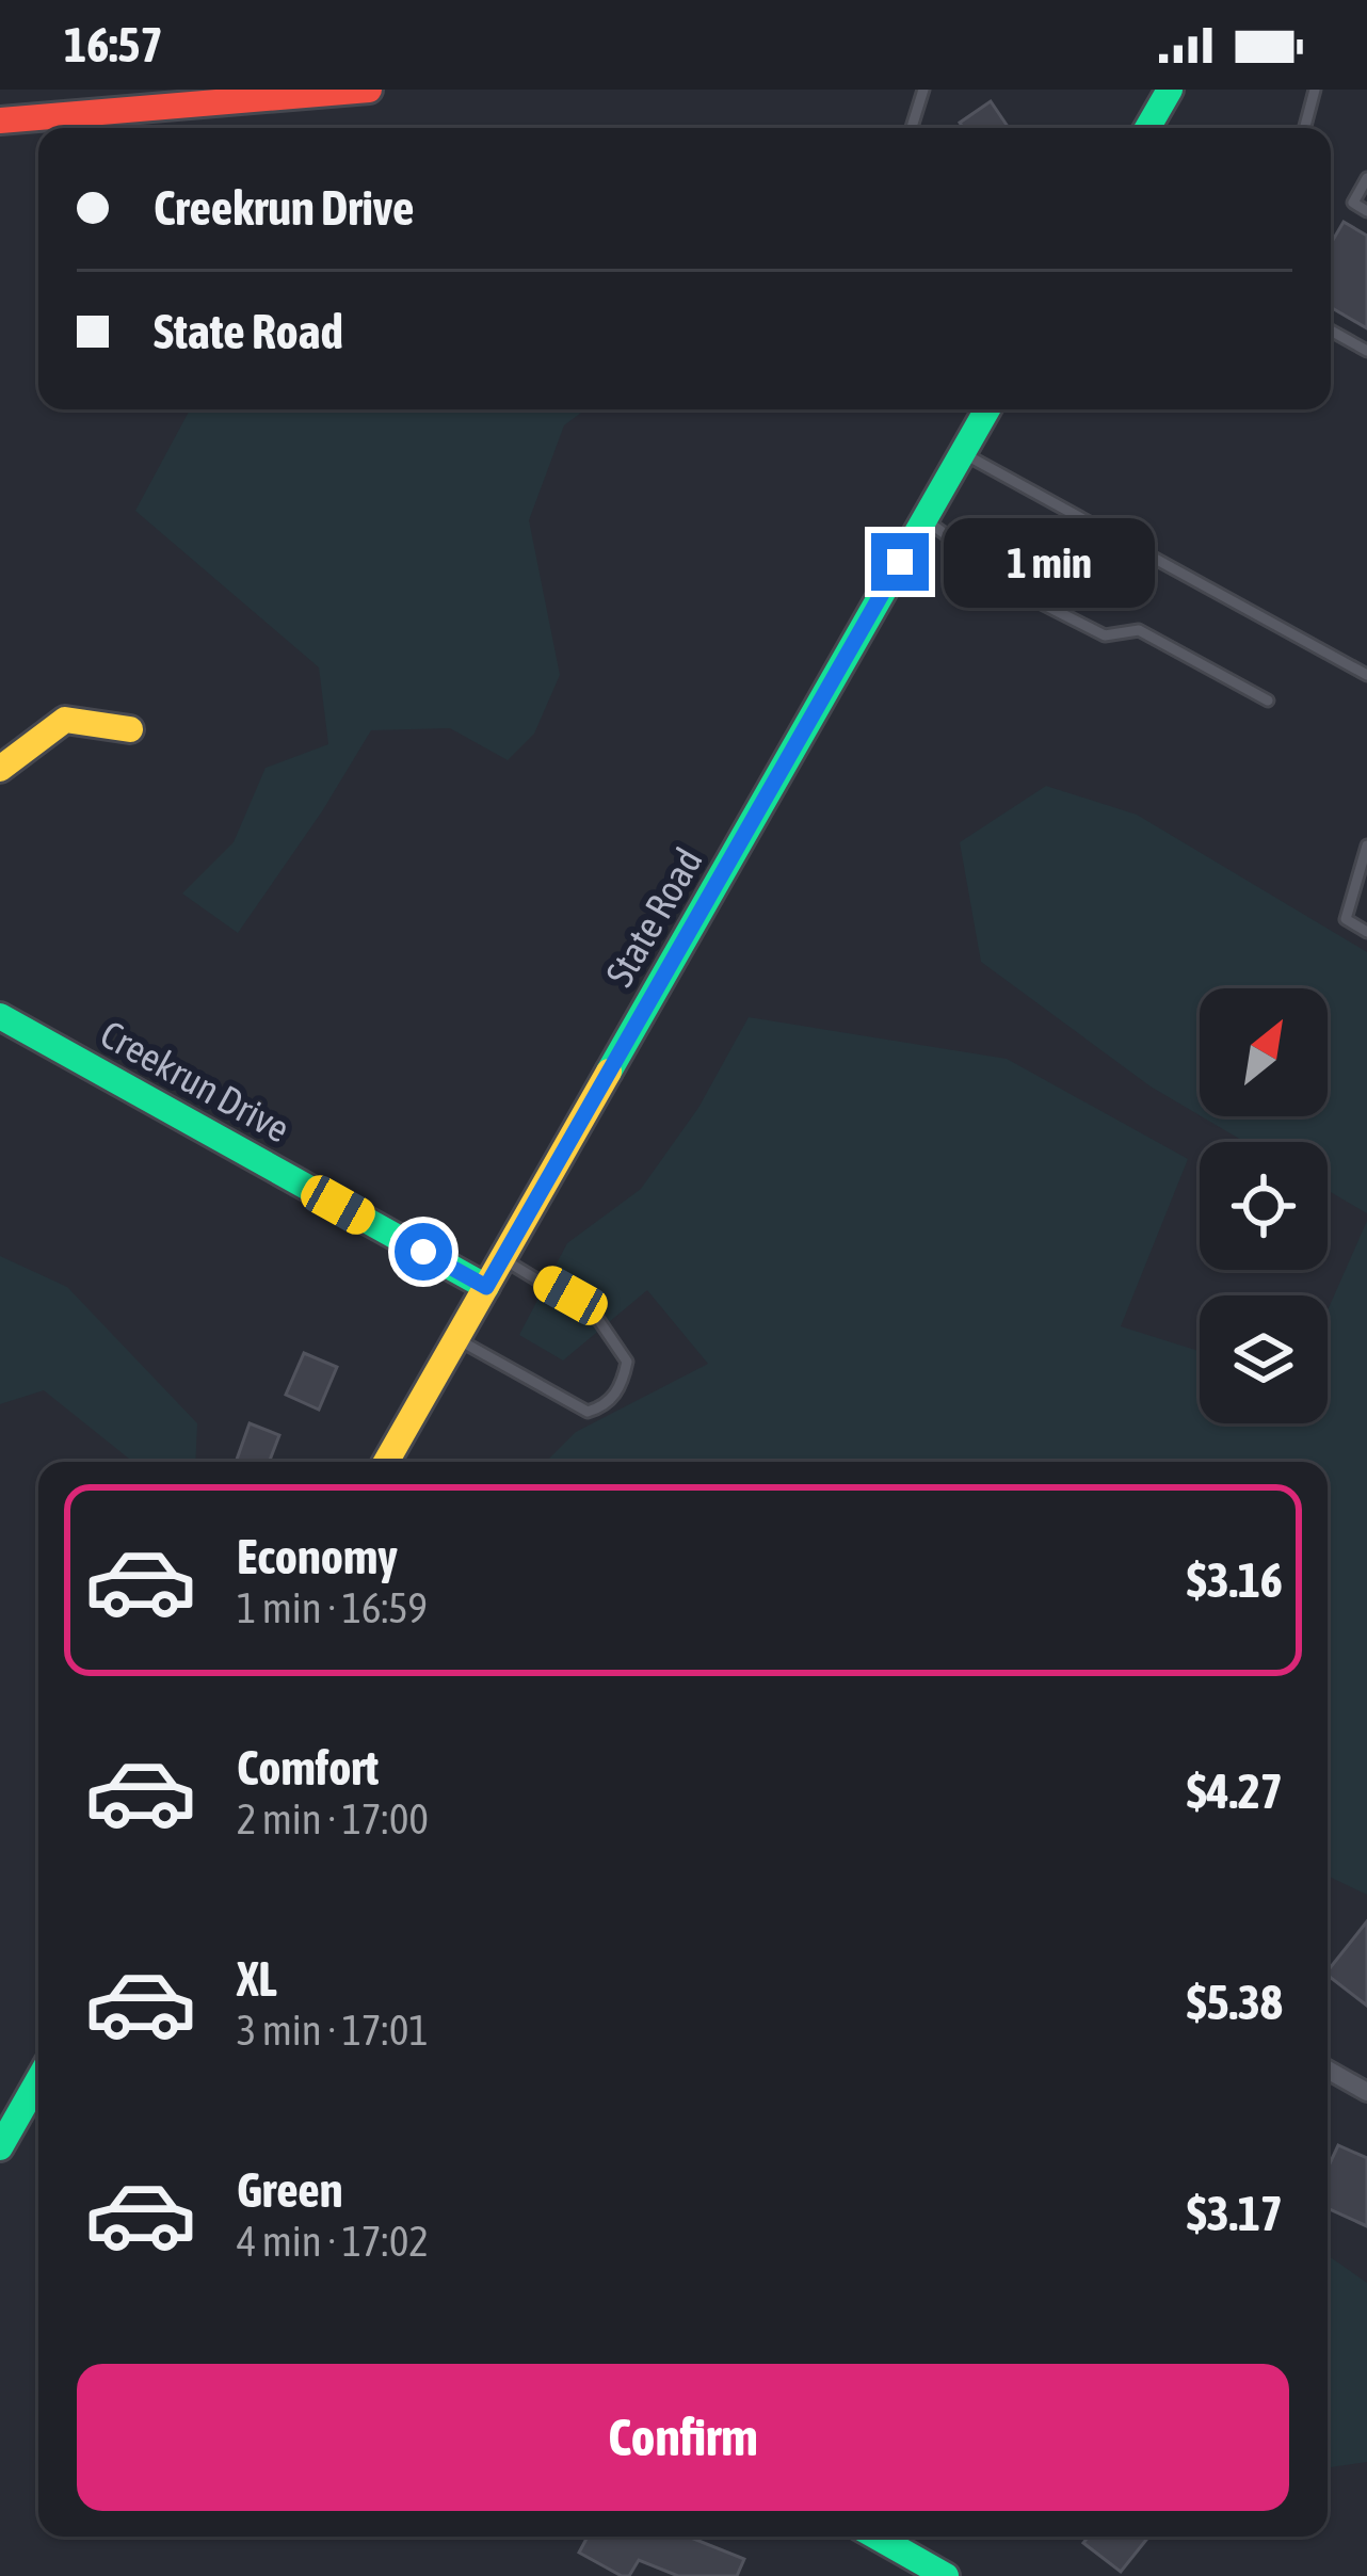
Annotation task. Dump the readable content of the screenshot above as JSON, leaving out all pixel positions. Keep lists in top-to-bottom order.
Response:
{
  "streets": {
    "main road": ["State Road", "Creekrun Drive"]
  },
  "crossings": [
    ["State Road", "Creekrun Drive"]
  ],
  "north": "top right",
  "page": {
    "status": "16:57",
    "banner": ["Creekrun Drive", "State Road"],
    "bubble": "1 min",
    "list": [
      {
        "name": "Economy",
        "note": "1 min · 16:59",
        "value": "$3.16"
      },
      {
        "name": "Comfort",
        "note": "2 min · 17:00",
        "value": "$4.27"
      },
      {
        "name": "XL",
        "note": "3 min · 17:01",
        "value": "$5.38"
      },
      {
        "name": "Green",
        "note": "4 min · 17:02",
        "value": "$3.17"
      }
    ],
    "buttons": "Confirm"
  }
}
